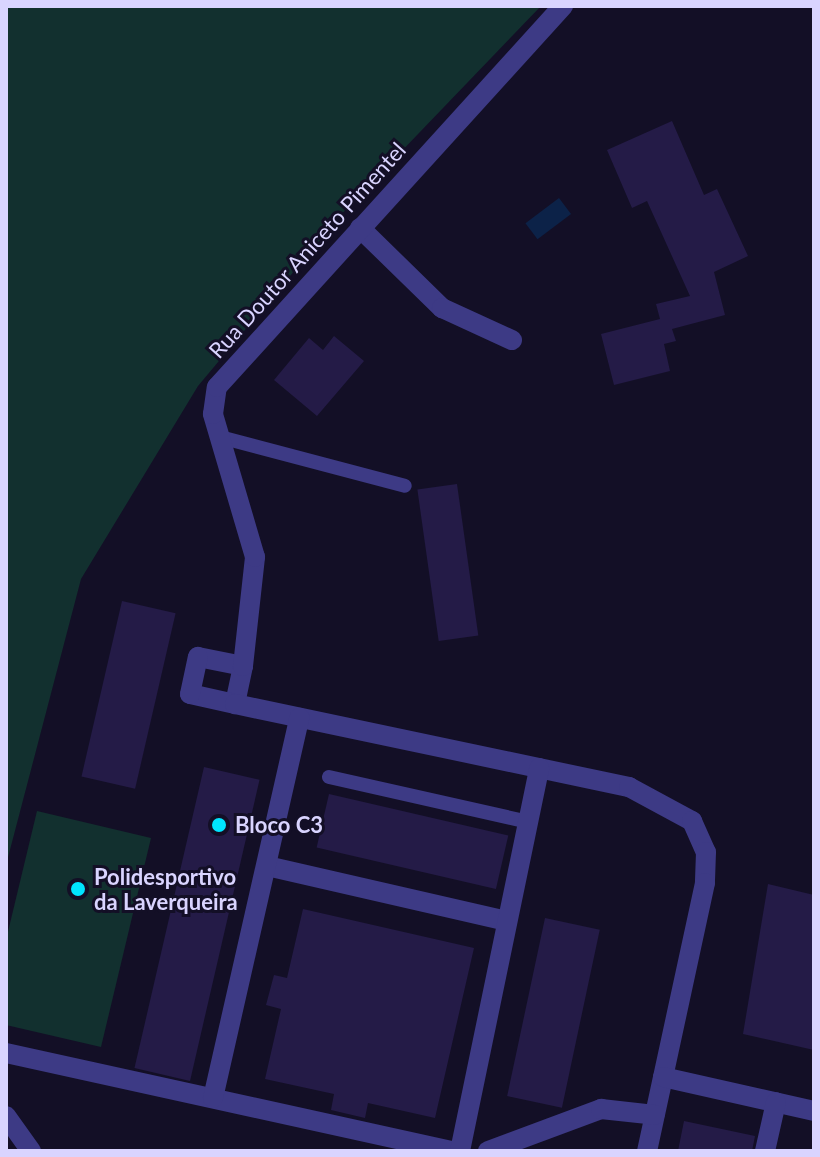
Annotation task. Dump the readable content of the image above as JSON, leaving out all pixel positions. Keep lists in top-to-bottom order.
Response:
{
  "streets": {
    "street": ["Rua Doutor Aniceto Pimentel"]
  },
  "places": ["Bloco C3", "Polidesportivo da Laverqueira"]
}
